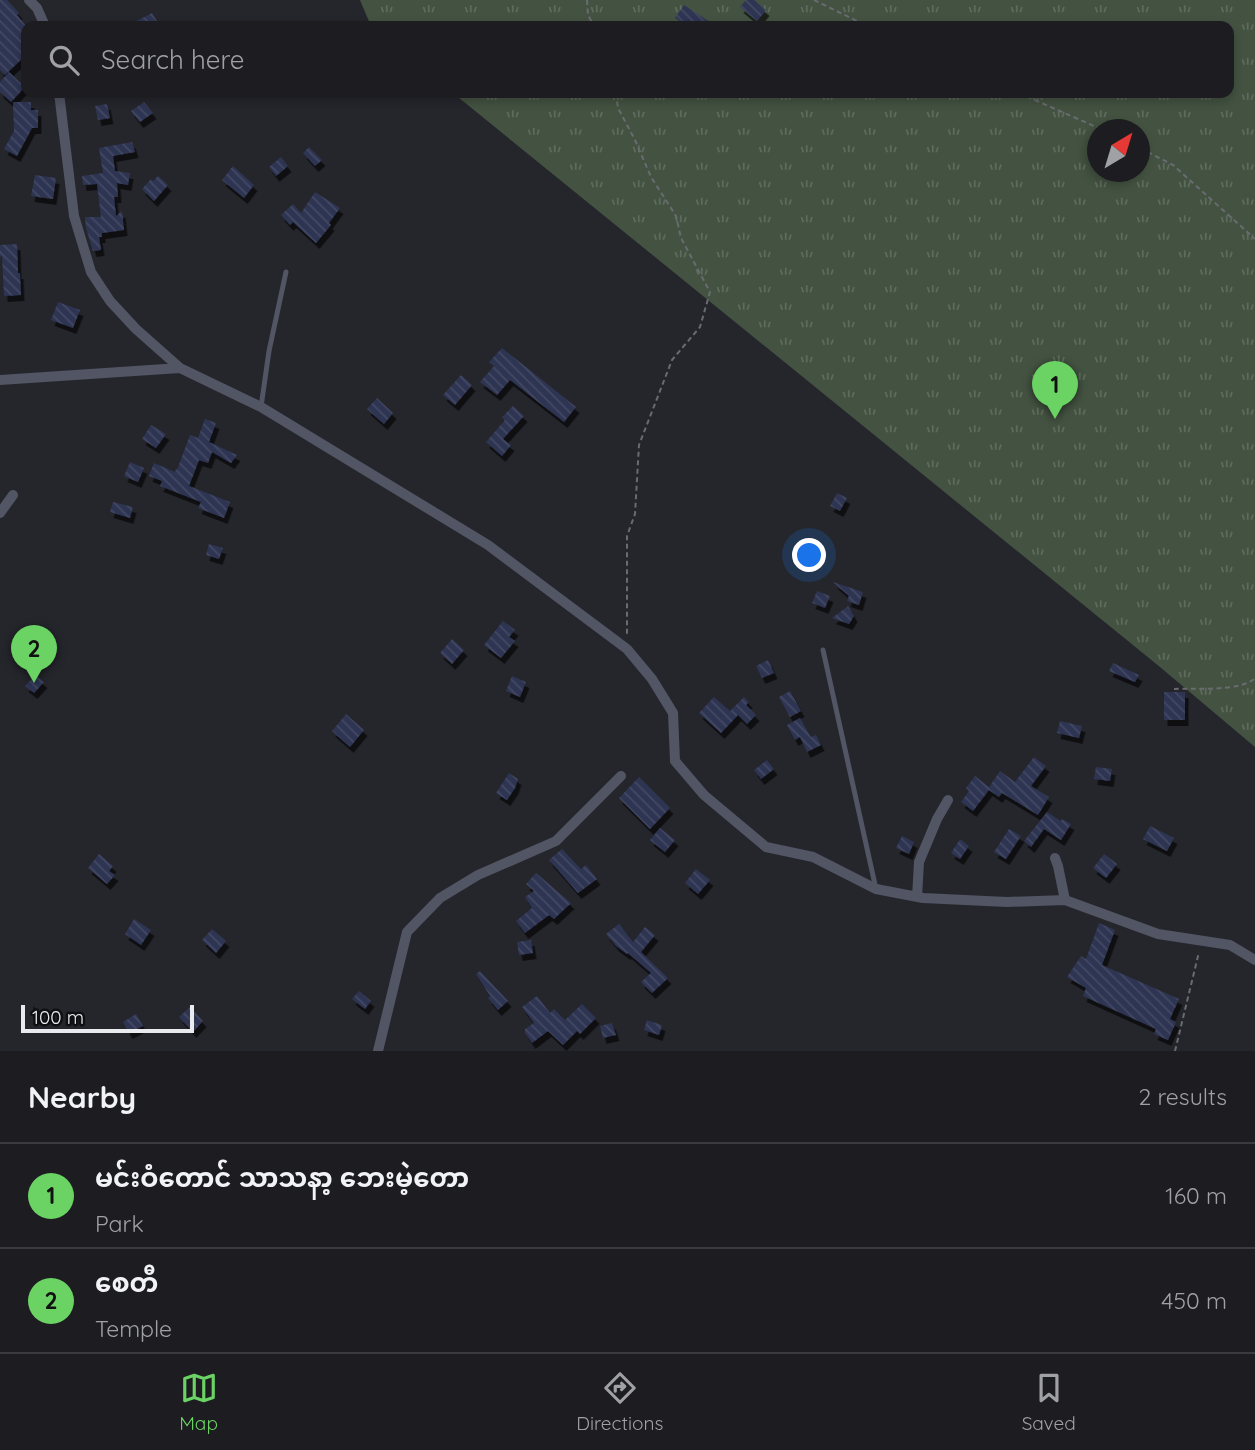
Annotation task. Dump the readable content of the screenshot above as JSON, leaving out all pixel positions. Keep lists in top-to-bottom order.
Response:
{
  "scale_bar": "100 m",
  "north": "top right",
  "page": {
    "search": "Search here",
    "pins": ["1", "2"],
    "scale": "100 m",
    "heading": ["Nearby", "2 results"],
    "list": [
      {
        "mark": "1",
        "name": "မင်းဝံတောင် သာသနာ့ ‌ဘေးမဲ့တော",
        "note": "Park",
        "value": "160 m"
      },
      {
        "mark": "2",
        "name": "စေတီ",
        "note": "Temple",
        "value": "450 m"
      }
    ],
    "nav": ["Map", "Directions", "Saved"]
  }
}
